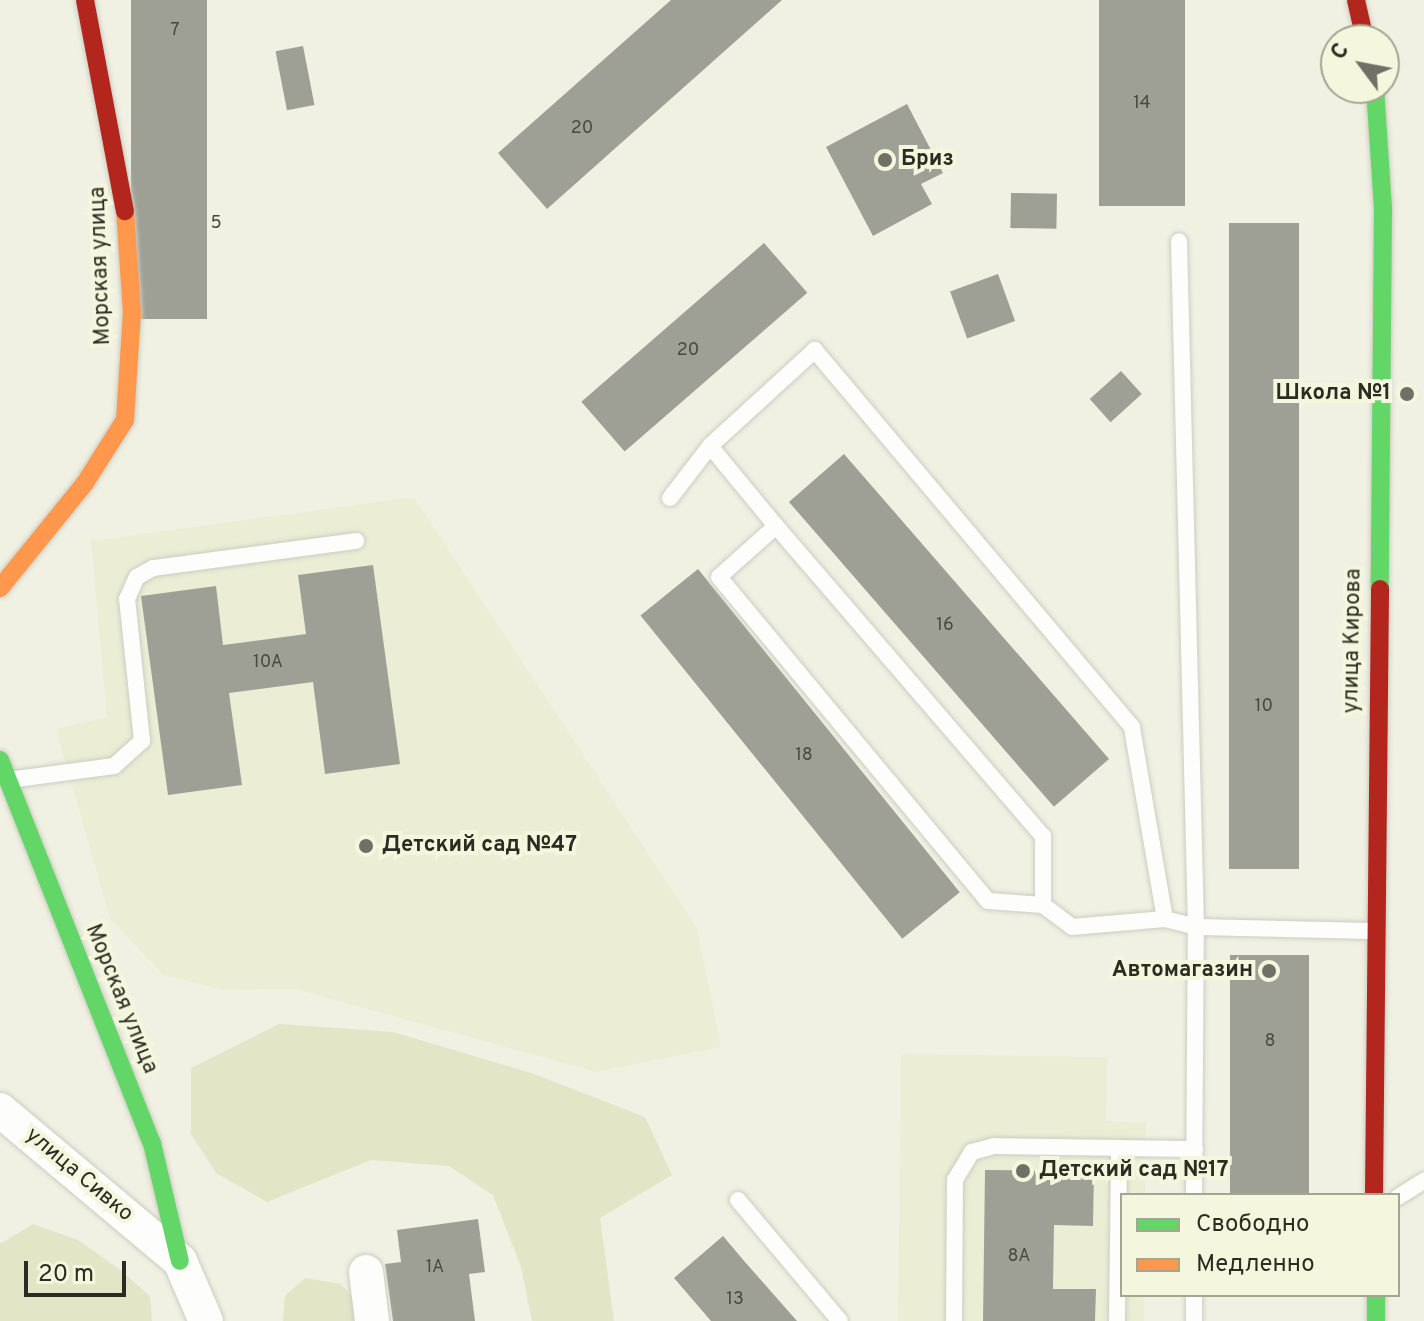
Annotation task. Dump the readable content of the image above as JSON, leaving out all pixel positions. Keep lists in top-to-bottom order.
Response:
{
  "streets": {
    "street": ["Морская улица", "улица Кирова", "улица Сивко"]
  },
  "crossings": [
    ["Морская улица", "улица Сивко"]
  ],
  "places": [
    "Бриз",
    "Школа №1",
    "Детский сад №47",
    "Автомагазин",
    "Детский сад №17"
  ],
  "house_numbers": [
    "7",
    "14",
    "20",
    "5",
    "20",
    "16",
    "10А",
    "10",
    "18",
    "8",
    "8А",
    "1А",
    "13"
  ],
  "legend": ["Свободно", "Медленно"],
  "scale_bar": "20 m",
  "north": "top left"
}
